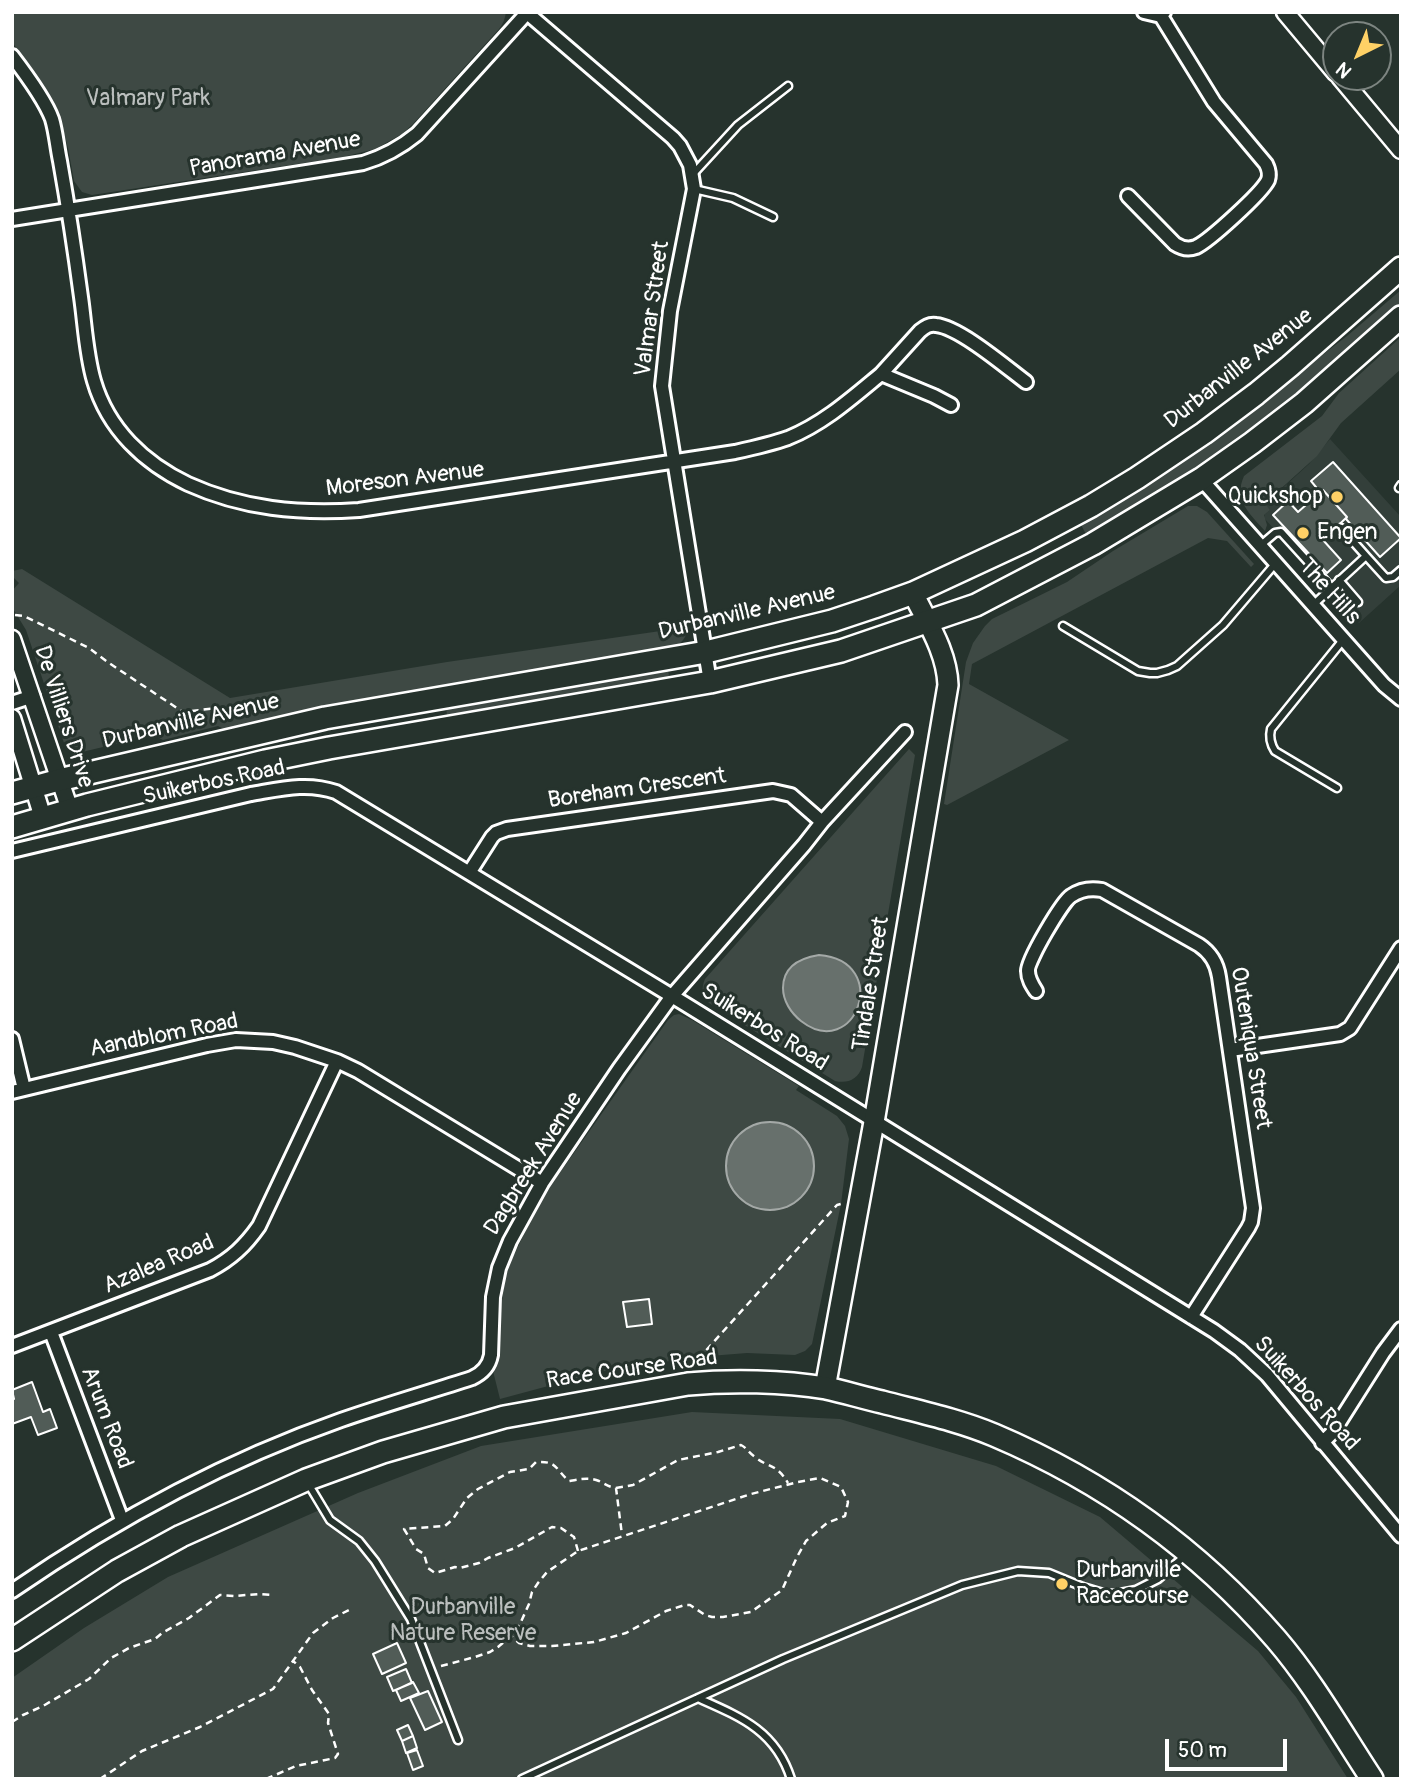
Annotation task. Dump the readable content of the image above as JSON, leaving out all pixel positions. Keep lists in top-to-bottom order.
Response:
{
  "streets": {
    "main road": ["Durbanville Avenue", "Tindale Street", "Race Course Road"],
    "street": [
      "Panorama Avenue",
      "Valmar Street",
      "Moreson Avenue",
      "The Hills",
      "De Villiers Drive",
      "Suikerbos Road",
      "Boreham Crescent",
      "Aandblom Road",
      "Outeniqua Street",
      "Dagbreek Avenue",
      "Azalea Road",
      "Arum Road"
    ]
  },
  "crossings": [
    ["Panorama Avenue", "Valmar Street"],
    ["Panorama Avenue", "Moreson Avenue"],
    ["Valmar Street", "Durbanville Avenue"],
    ["Valmar Street", "Moreson Avenue"],
    ["Durbanville Avenue", "De Villiers Drive"],
    ["Durbanville Avenue", "Tindale Street"],
    ["Suikerbos Road", "Boreham Crescent"],
    ["Suikerbos Road", "Tindale Street"],
    ["Suikerbos Road", "Outeniqua Street"],
    ["Suikerbos Road", "Dagbreek Avenue"],
    ["Boreham Crescent", "Dagbreek Avenue"],
    ["Tindale Street", "Race Course Road"],
    ["Aandblom Road", "Dagbreek Avenue"],
    ["Aandblom Road", "Azalea Road"],
    ["Dagbreek Avenue", "Arum Road"],
    ["Azalea Road", "Arum Road"]
  ],
  "parks": ["Valmary Park", "Durbanville Nature Reserve"],
  "places": ["Quickshop", "Engen", "Durbanville Racecourse"],
  "scale_bar": "50 m",
  "north": "bottom left"
}
